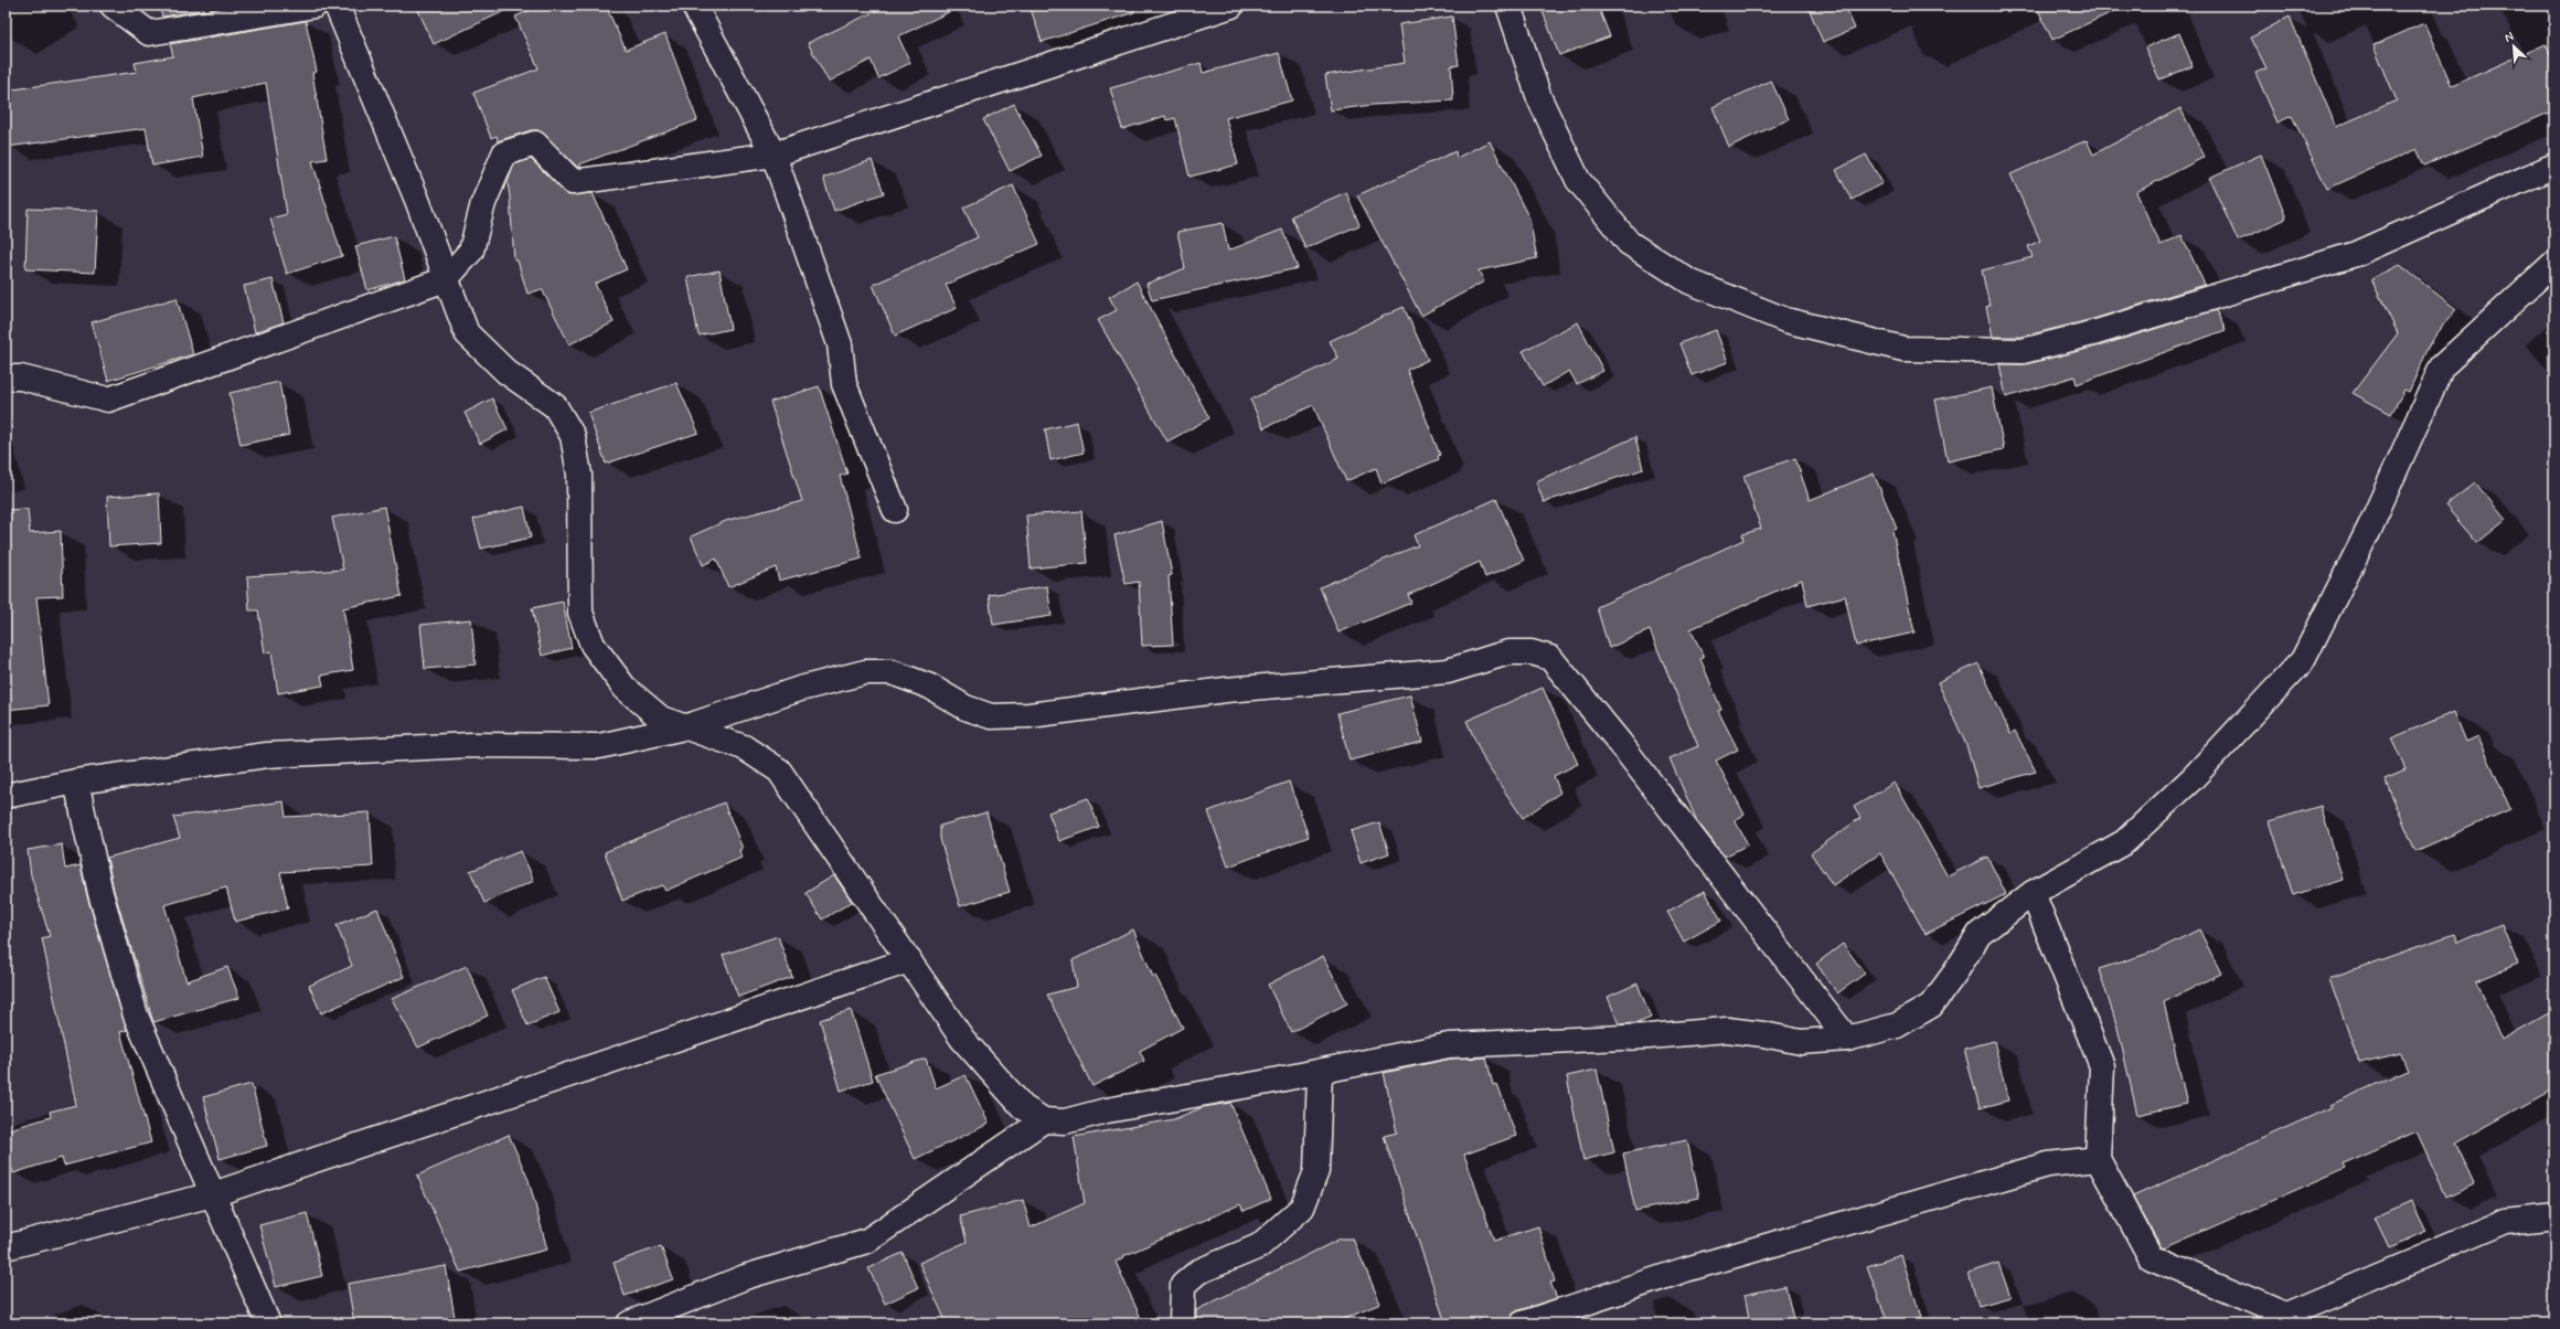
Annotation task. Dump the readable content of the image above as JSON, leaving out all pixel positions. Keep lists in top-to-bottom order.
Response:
{
  "north": "top left"
}
